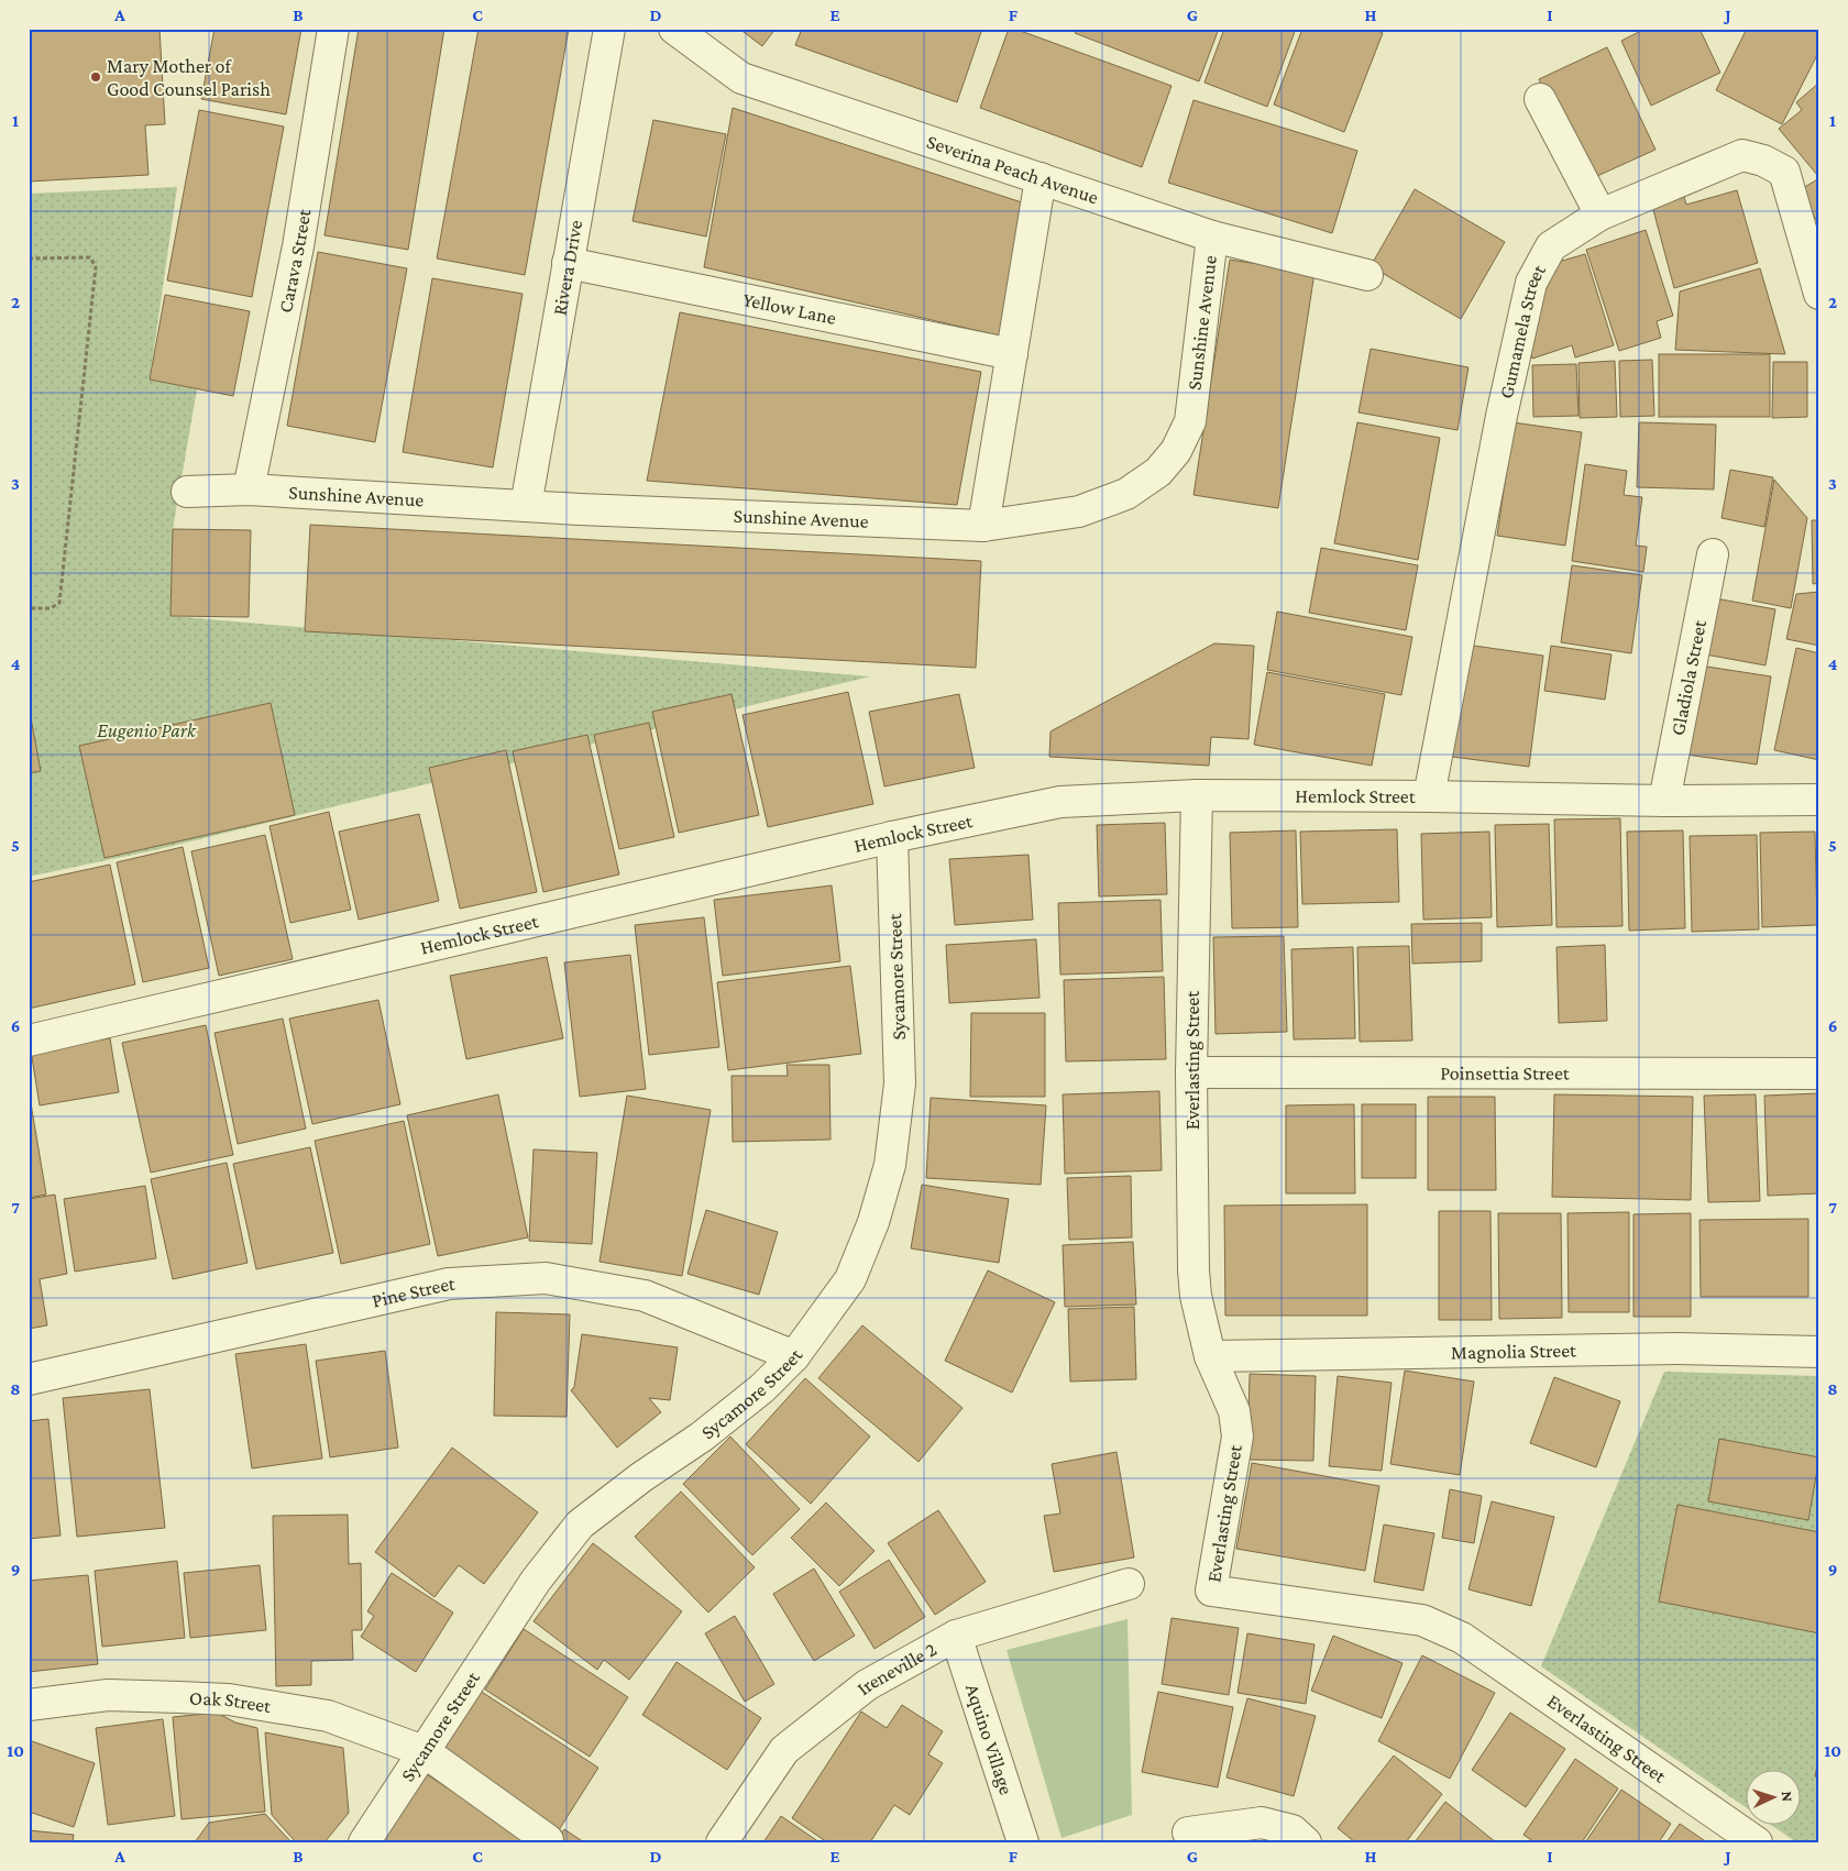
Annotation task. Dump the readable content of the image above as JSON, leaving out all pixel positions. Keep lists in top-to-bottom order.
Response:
{
  "streets": {
    "street": [
      "Severina Peach Avenue",
      "Carava Street",
      "Rivera Drive",
      "Yellow Lane",
      "Sunshine Avenue",
      "Gumamela Street",
      "Gladiola Street",
      "Hemlock Street",
      "Sycamore Street",
      "Everlasting Street",
      "Poinsettia Street",
      "Pine Street",
      "Magnolia Street",
      "Ireneville 2",
      "Oak Street",
      "Aquino Village"
    ]
  },
  "crossings": [
    ["Severina Peach Avenue", "Sunshine Avenue"],
    ["Carava Street", "Sunshine Avenue"],
    ["Rivera Drive", "Yellow Lane"],
    ["Rivera Drive", "Sunshine Avenue"],
    ["Gumamela Street", "Hemlock Street"],
    ["Gladiola Street", "Hemlock Street"],
    ["Hemlock Street", "Sycamore Street"],
    ["Hemlock Street", "Everlasting Street"],
    ["Sycamore Street", "Pine Street"],
    ["Sycamore Street", "Oak Street"],
    ["Everlasting Street", "Poinsettia Street"],
    ["Everlasting Street", "Magnolia Street"],
    ["Ireneville 2", "Aquino Village"]
  ],
  "parks": ["Eugenio Park"],
  "places": ["Mary Mother of Good Counsel Parish"],
  "north": "right",
  "grid": {
    "columns": [
      "A",
      "B",
      "C",
      "D",
      "E",
      "F",
      "G",
      "H",
      "I",
      "J"
    ],
    "rows": [
      "1",
      "2",
      "3",
      "4",
      "5",
      "6",
      "7",
      "8",
      "9",
      "10"
    ]
  }
}
